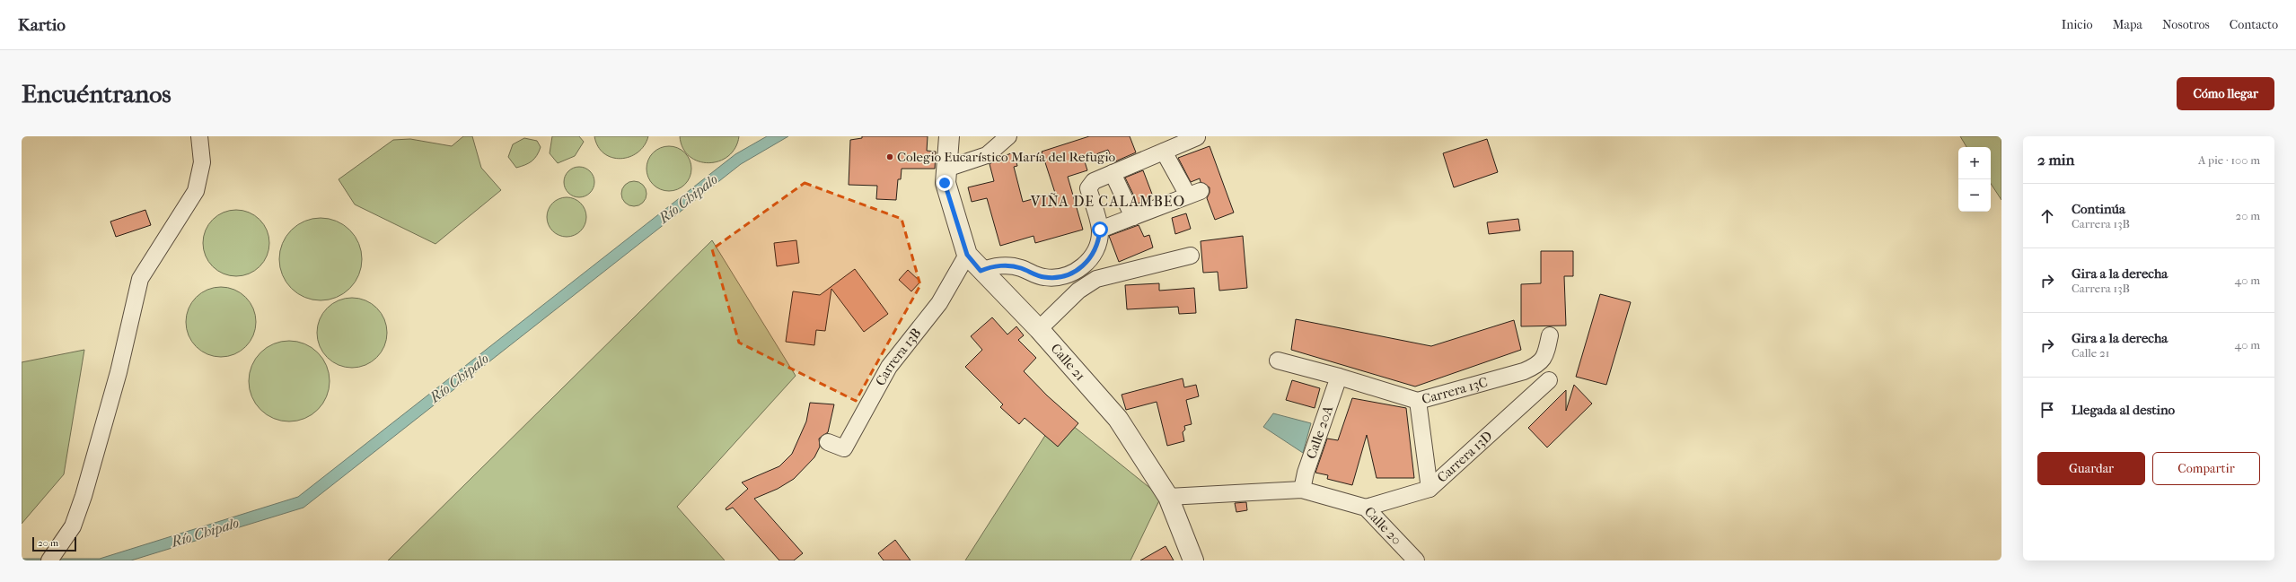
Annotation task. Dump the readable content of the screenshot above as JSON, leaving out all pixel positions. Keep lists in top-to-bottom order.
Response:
{
  "streets": {
    "street": [
      "Carrera 13B",
      "Calle 21",
      "Carrera 13C",
      "Calle 20A",
      "Carrera 13D",
      "Calle 20"
    ]
  },
  "crossings": [
    ["Carrera 13B", "Calle 21"],
    ["Carrera 13C", "Calle 20A"],
    ["Calle 20A", "Calle 20"],
    ["Carrera 13D", "Calle 20"]
  ],
  "districts": ["VIÑA DE CALAMBEO"],
  "water": ["Río Chipalo"],
  "places": ["Colegio Eucarístico María del Refugio"],
  "scale_bar": "20 m",
  "page": {
    "header": "Kartio",
    "nav": [
      "Inicio",
      "Mapa",
      "Nosotros",
      "Contacto"
    ],
    "buttons": [
      "Cómo llegar",
      ["Guardar", "Compartir"]
    ],
    "title": "Encuéntranos",
    "heading": ["2 min", "A pie · 100 m"],
    "map_buttons": ["+", "−"],
    "list": [
      ["Continúa", "Carrera 13B", "20 m"],
      ["Gira a la derecha", "Carrera 13B", "40 m"],
      ["Gira a la derecha", "Calle 21", "40 m"],
      "Llegada al destino"
    ],
    "scale": "20 m"
  }
}
